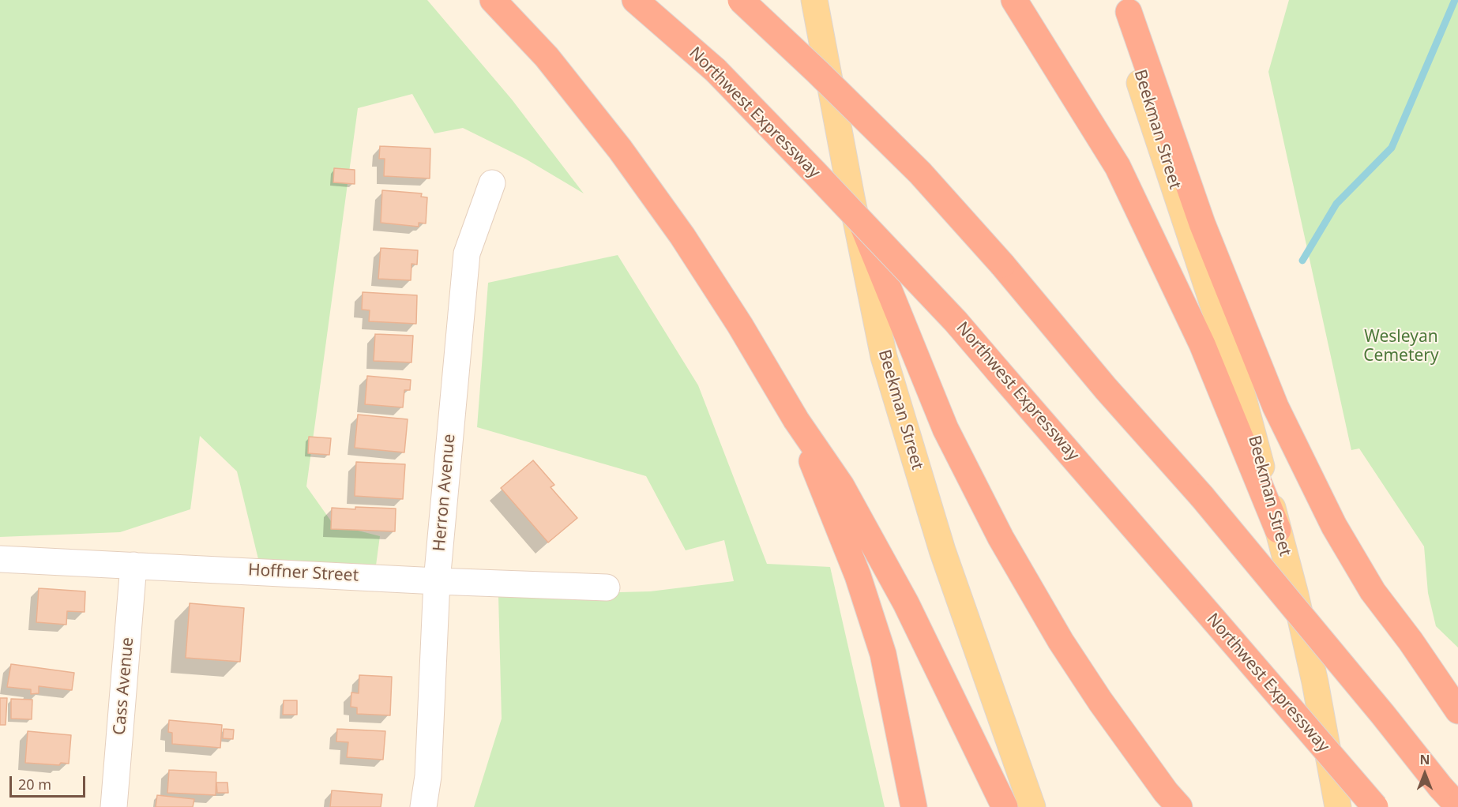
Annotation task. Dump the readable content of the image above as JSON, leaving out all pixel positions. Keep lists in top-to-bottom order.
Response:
{
  "streets": {
    "highway": ["Northwest Expressway"],
    "main road": ["Beekman Street"],
    "street": ["Herron Avenue", "Hoffner Street", "Cass Avenue"]
  },
  "crossings": [
    ["Herron Avenue", "Hoffner Street"],
    ["Hoffner Street", "Cass Avenue"]
  ],
  "parks": ["Wesleyan Cemetery"],
  "scale_bar": "20 m",
  "north": "top"
}
